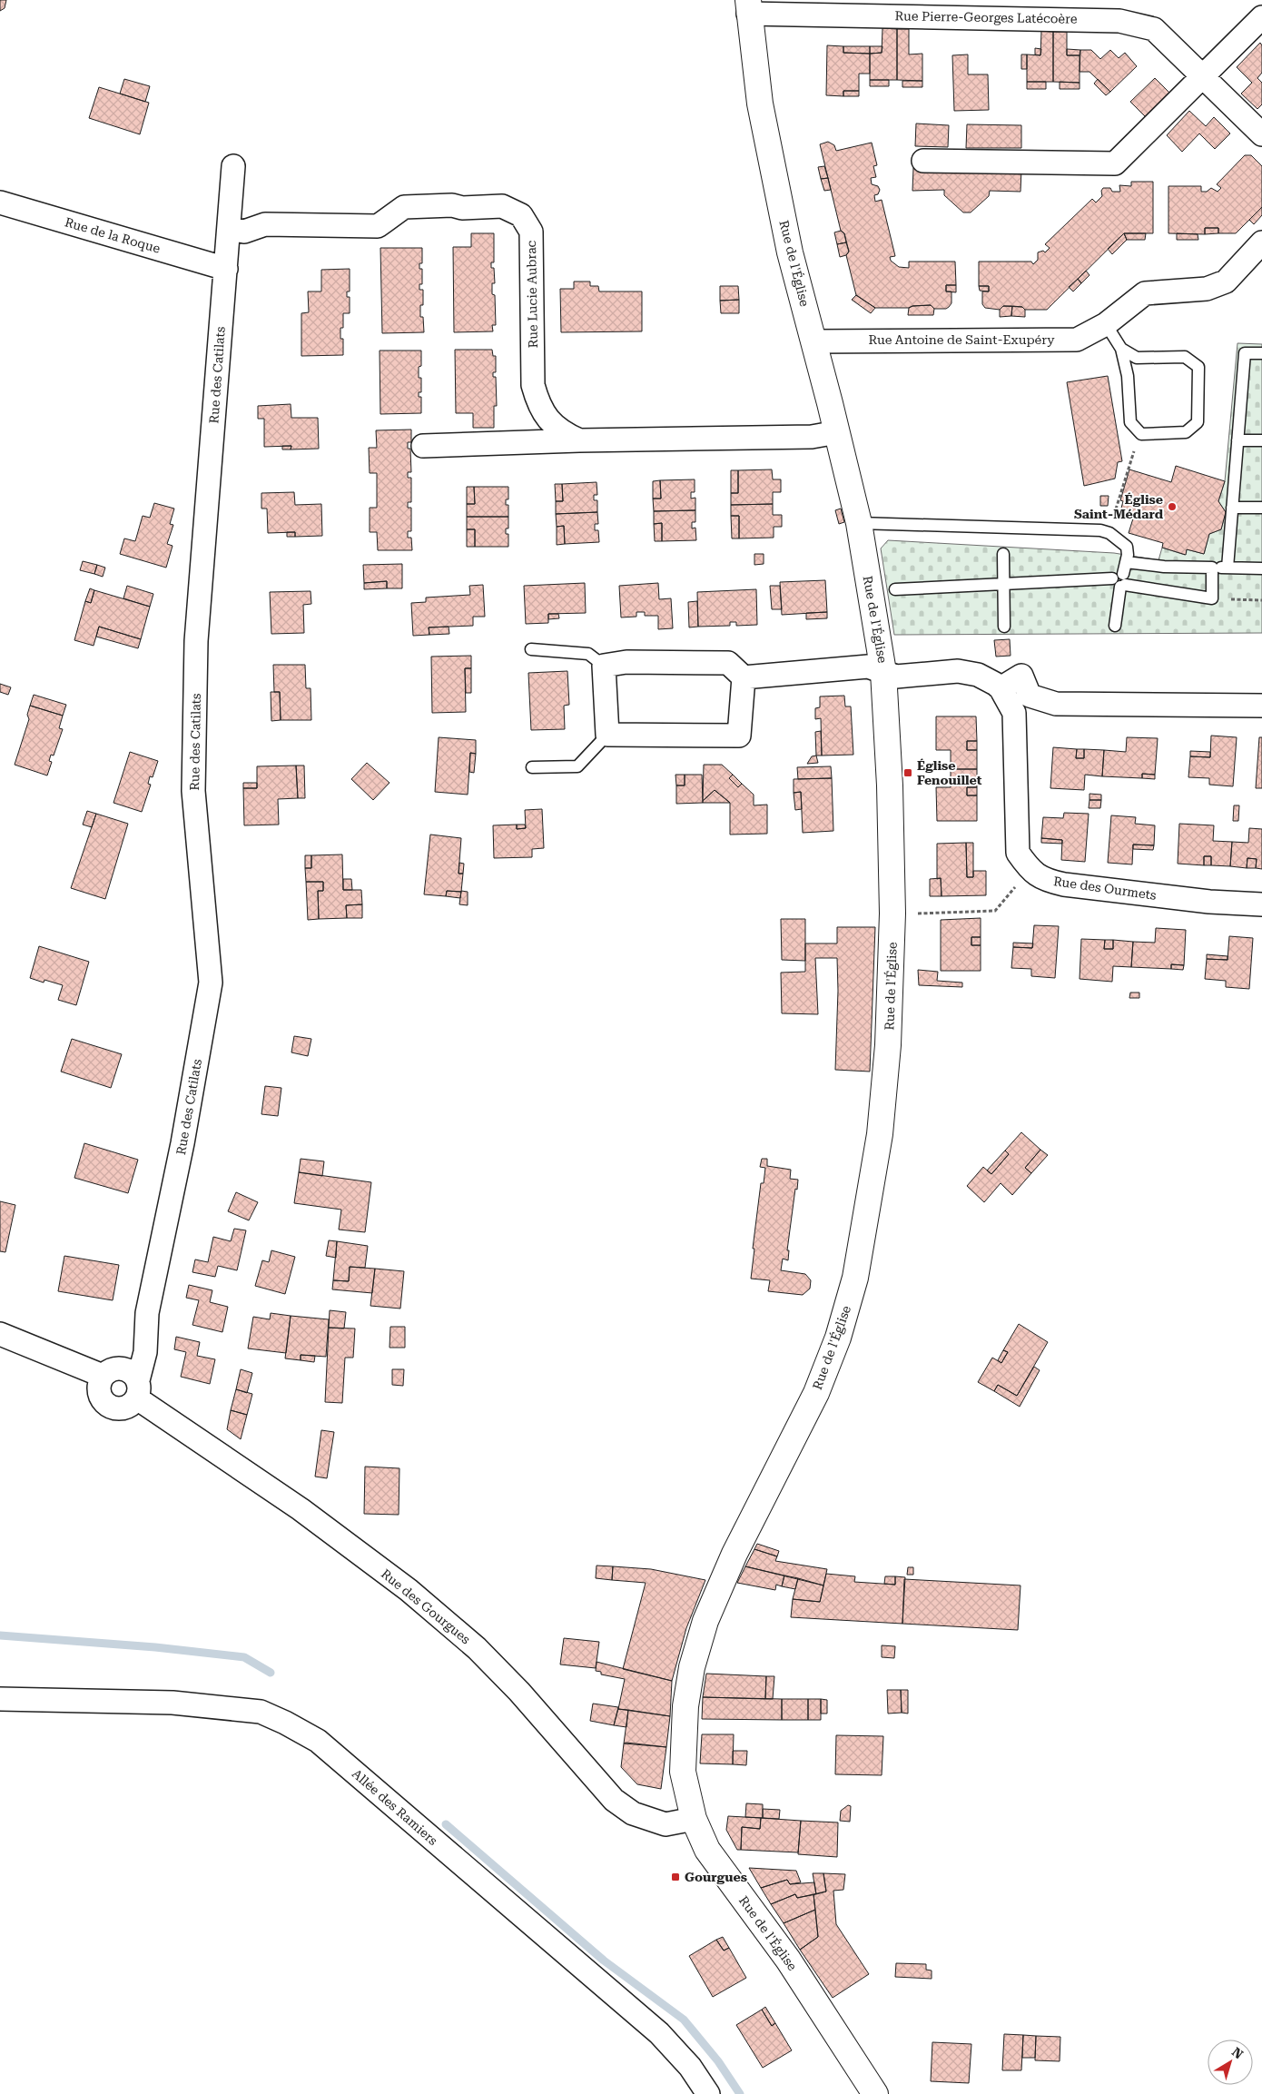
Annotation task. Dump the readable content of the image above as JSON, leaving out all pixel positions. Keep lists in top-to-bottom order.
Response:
{
  "streets": {
    "main road": ["Rue de l'Église"],
    "street": [
      "Rue Pierre-Georges Latécoère",
      "Rue de la Roque",
      "Rue Lucie Aubrac",
      "Rue Antoine de Saint-Exupéry",
      "Rue des Catilats",
      "Rue des Ourmets",
      "Rue des Gourgues",
      "Allée des Ramiers"
    ]
  },
  "crossings": [
    ["Rue Pierre-Georges Latécoère", "Rue de l'Église"],
    ["Rue de la Roque", "Rue des Catilats"],
    ["Rue de l'Église", "Rue Lucie Aubrac"],
    ["Rue de l'Église", "Rue Antoine de Saint-Exupéry"],
    ["Rue de l'Église", "Rue des Gourgues"],
    ["Rue Lucie Aubrac", "Rue des Catilats"],
    ["Rue des Catilats", "Rue des Gourgues"]
  ],
  "places": {
    "other": ["Église Saint-Médard"],
    "transit": ["Église Fenouillet", "Gourgues"]
  },
  "north": "top right"
}
